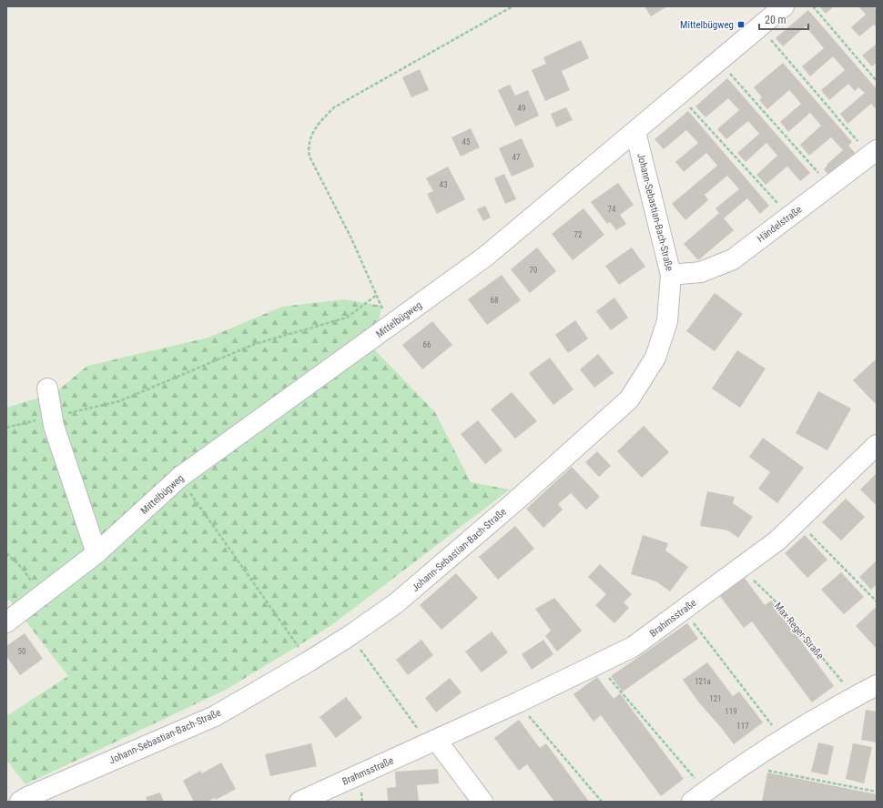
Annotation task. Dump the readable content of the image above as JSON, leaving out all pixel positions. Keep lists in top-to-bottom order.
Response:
{
  "streets": {
    "street": [
      "Johann-Sebastian-Bach-Straße",
      "Händelstraße",
      "Mittelbügweg",
      "Brahmsstraße"
    ],
    "path": ["Max-Reger-Straße"]
  },
  "crossings": [
    ["Johann-Sebastian-Bach-Straße", "Händelstraße"],
    ["Johann-Sebastian-Bach-Straße", "Mittelbügweg"],
    ["Brahmsstraße", "Max-Reger-Straße"]
  ],
  "places": {
    "transit": ["Mittelbügweg"]
  },
  "house_numbers": [
    "49",
    "45",
    "47",
    "43",
    "74",
    "72",
    "70",
    "68",
    "66",
    "50",
    "121a",
    "121",
    "119",
    "117"
  ],
  "scale_bar": "20 m"
}
